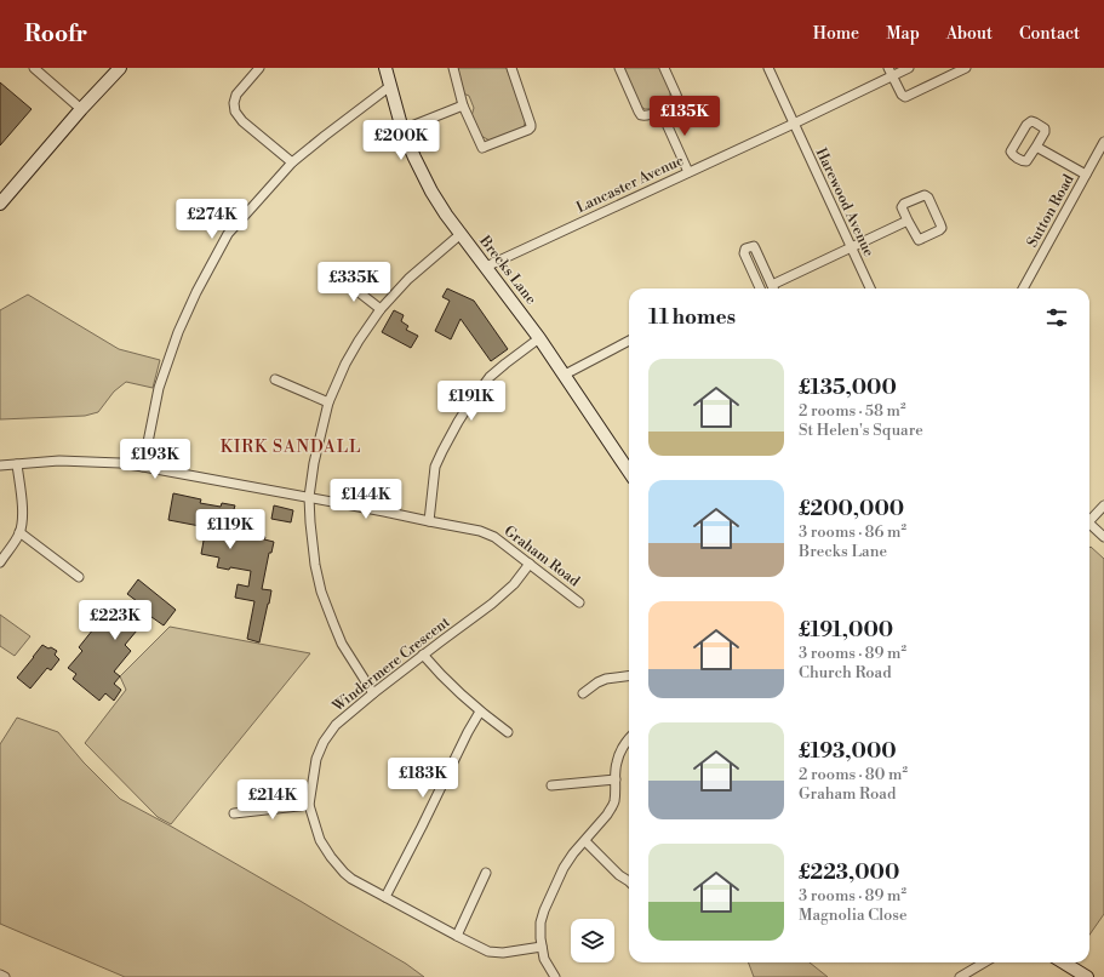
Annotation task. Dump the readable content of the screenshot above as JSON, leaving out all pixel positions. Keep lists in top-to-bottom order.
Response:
{
  "streets": {
    "street": [
      "Lancaster Avenue",
      "Harewood Avenue",
      "Sutton Road",
      "Brecks Lane",
      "Graham Road",
      "Windermere Crescent"
    ]
  },
  "crossings": [
    ["Lancaster Avenue", "Harewood Avenue"],
    ["Lancaster Avenue", "Brecks Lane"],
    ["Graham Road", "Windermere Crescent"]
  ],
  "districts": ["KIRK SANDALL"],
  "page": {
    "header": "Roofr",
    "nav": [
      "Home",
      "Map",
      "About",
      "Contact"
    ],
    "price": [
      "£135K",
      "£200K",
      "£274K",
      "£335K",
      "£191K",
      "£193K",
      "£144K",
      "£119K",
      "£223K",
      "£183K",
      "£214K"
    ],
    "heading": "11 homes",
    "list": [
      {
        "name": "£135,000",
        "note": "2 rooms · 58 m² · St Helen's Square"
      },
      {
        "name": "£200,000",
        "note": "3 rooms · 86 m² · Brecks Lane"
      },
      {
        "name": "£191,000",
        "note": "3 rooms · 89 m² · Church Road"
      },
      {
        "name": "£193,000",
        "note": "2 rooms · 80 m² · Graham Road"
      },
      {
        "name": "£223,000",
        "note": "3 rooms · 89 m² · Magnolia Close"
      }
    ]
  }
}
